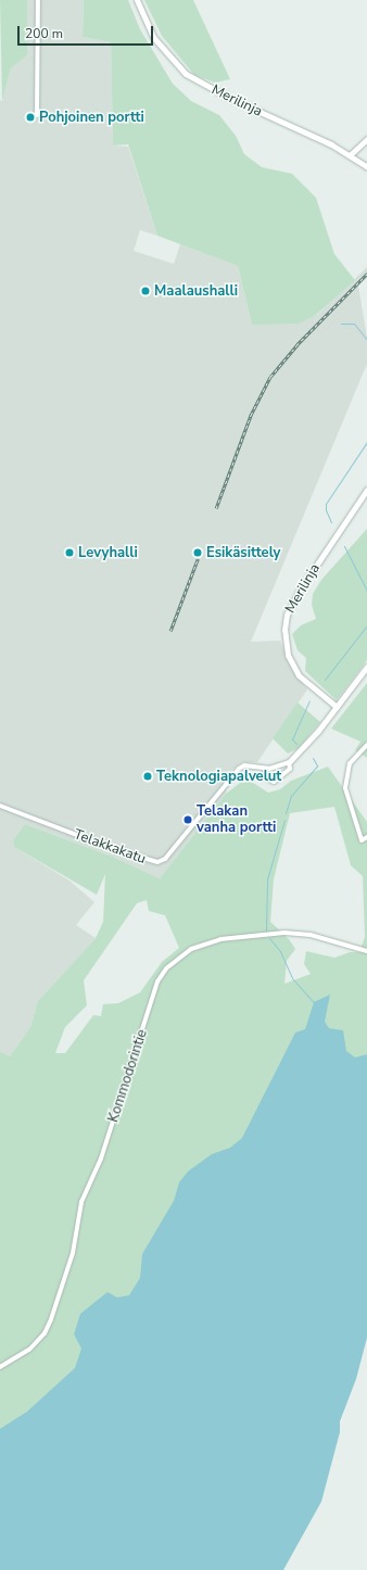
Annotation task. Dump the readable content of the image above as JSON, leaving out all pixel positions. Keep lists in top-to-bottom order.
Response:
{
  "streets": {
    "street": ["Merilinja", "Telakkakatu", "Kommodorintie"]
  },
  "crossings": [
    ["Merilinja", "Telakkakatu"]
  ],
  "places": [
    "Pohjoinen portti",
    "Maalaushalli",
    "Levyhalli",
    "Esikäsittely",
    "Teknologiapalvelut",
    "Telakan vanha portti"
  ],
  "scale_bar": "200 m"
}
